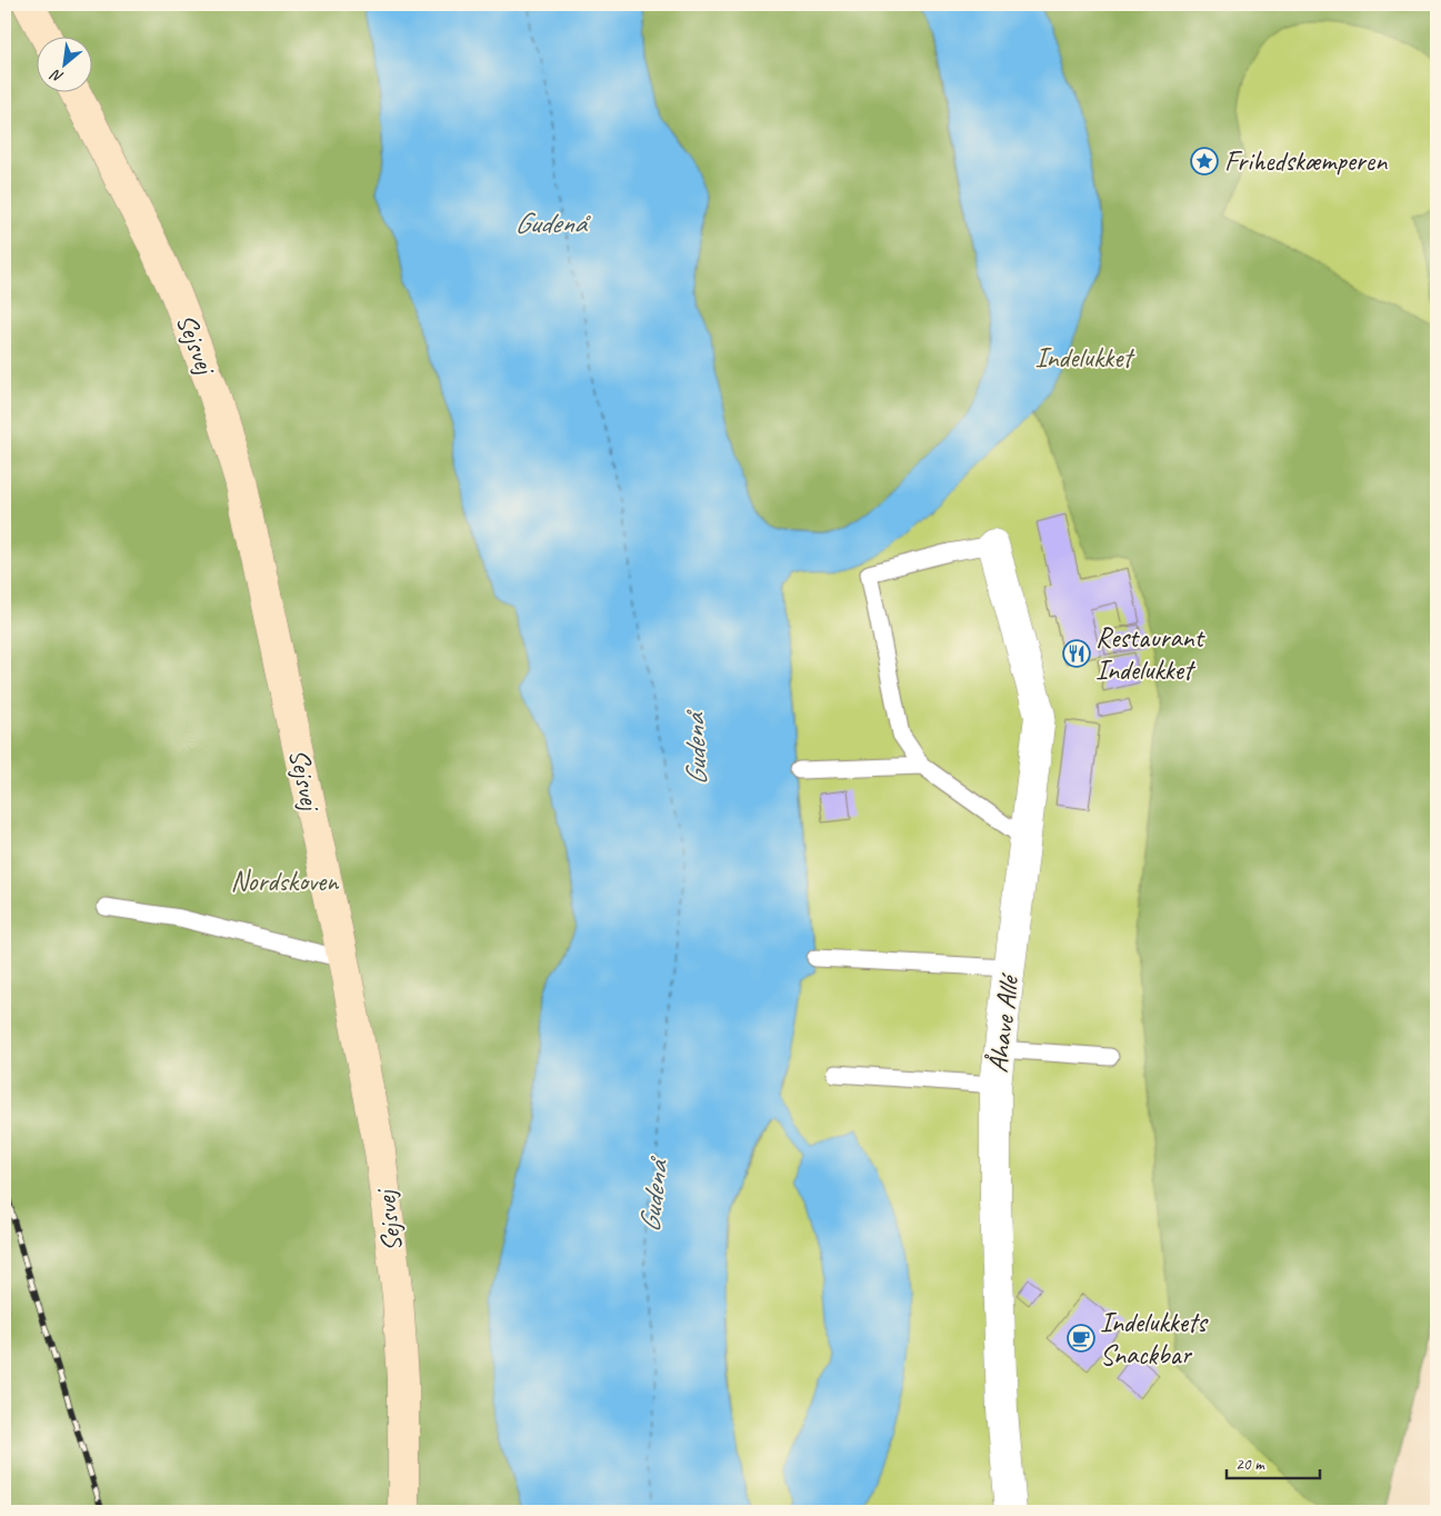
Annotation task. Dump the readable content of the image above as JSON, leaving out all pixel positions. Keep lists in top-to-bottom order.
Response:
{
  "streets": {
    "street": ["Sejsvej", "Åhave Allé"]
  },
  "water": ["Gudenå"],
  "parks": ["Indelukket", "Nordskoven"],
  "places": {
    "place": ["Frihedskæmperen"],
    "restaurant": ["Restaurant Indelukket"],
    "cafe": ["Indelukkets Snackbar"]
  },
  "scale_bar": "20 m",
  "north": "bottom left"
}
